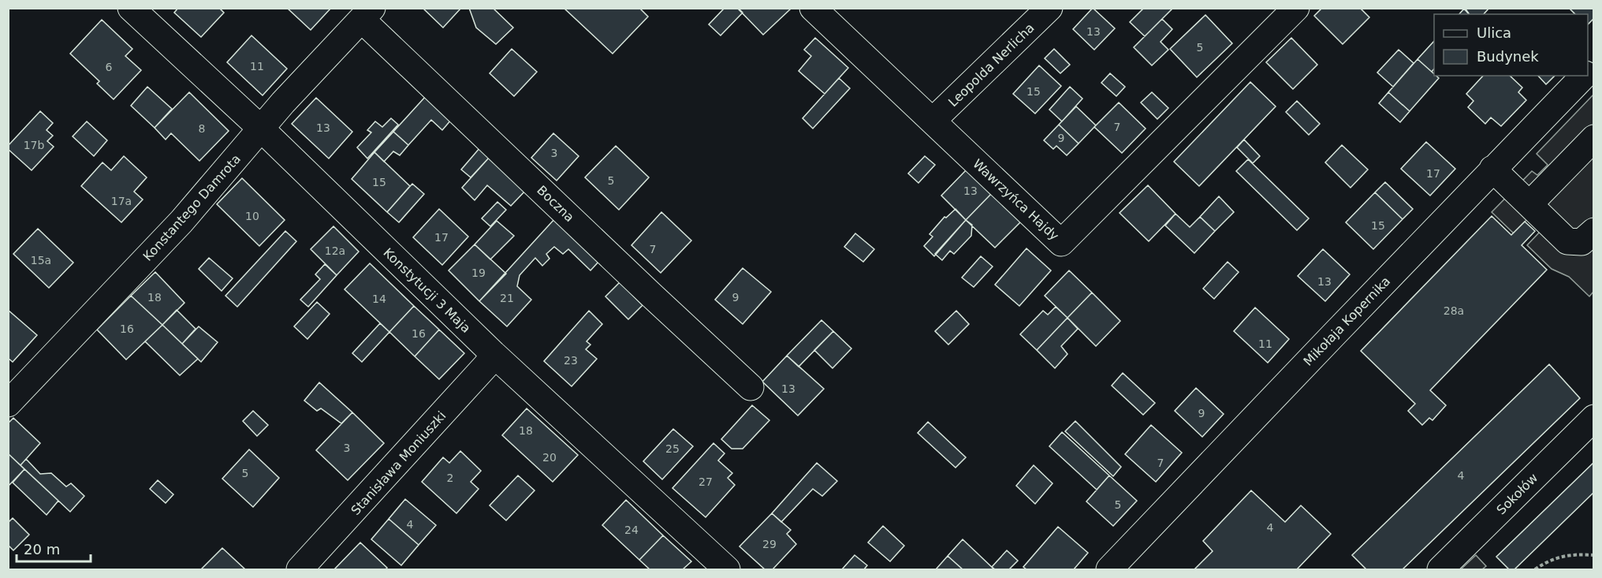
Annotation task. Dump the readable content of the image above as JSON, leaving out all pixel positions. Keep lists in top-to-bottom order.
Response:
{
  "streets": {
    "street": [
      "Leopolda Nerlicha",
      "Wawrzyńca Hajdy",
      "Boczna",
      "Konstantego Damrota",
      "Konstytucji 3 Maja",
      "Mikołaja Kopernika",
      "Stanisława Moniuszki",
      "Sokołów"
    ]
  },
  "crossings": [
    ["Leopolda Nerlicha", "Wawrzyńca Hajdy"],
    ["Boczna", "Konstantego Damrota"],
    ["Konstantego Damrota", "Konstytucji 3 Maja"],
    ["Konstytucji 3 Maja", "Stanisława Moniuszki"]
  ],
  "house_numbers": [
    "13",
    "5",
    "11",
    "6",
    "15",
    "7",
    "13",
    "8",
    "9",
    "17b",
    "3",
    "17",
    "5",
    "15",
    "13",
    "17a",
    "10",
    "15",
    "17",
    "7",
    "12a",
    "15a",
    "19",
    "13",
    "18",
    "9",
    "21",
    "14",
    "28a",
    "16",
    "16",
    "11",
    "23",
    "13",
    "9",
    "18",
    "3",
    "25",
    "20",
    "7",
    "5",
    "4",
    "2",
    "27",
    "5",
    "4",
    "4",
    "24",
    "29"
  ],
  "legend": ["Ulica", "Budynek"],
  "scale_bar": "20 m"
}
